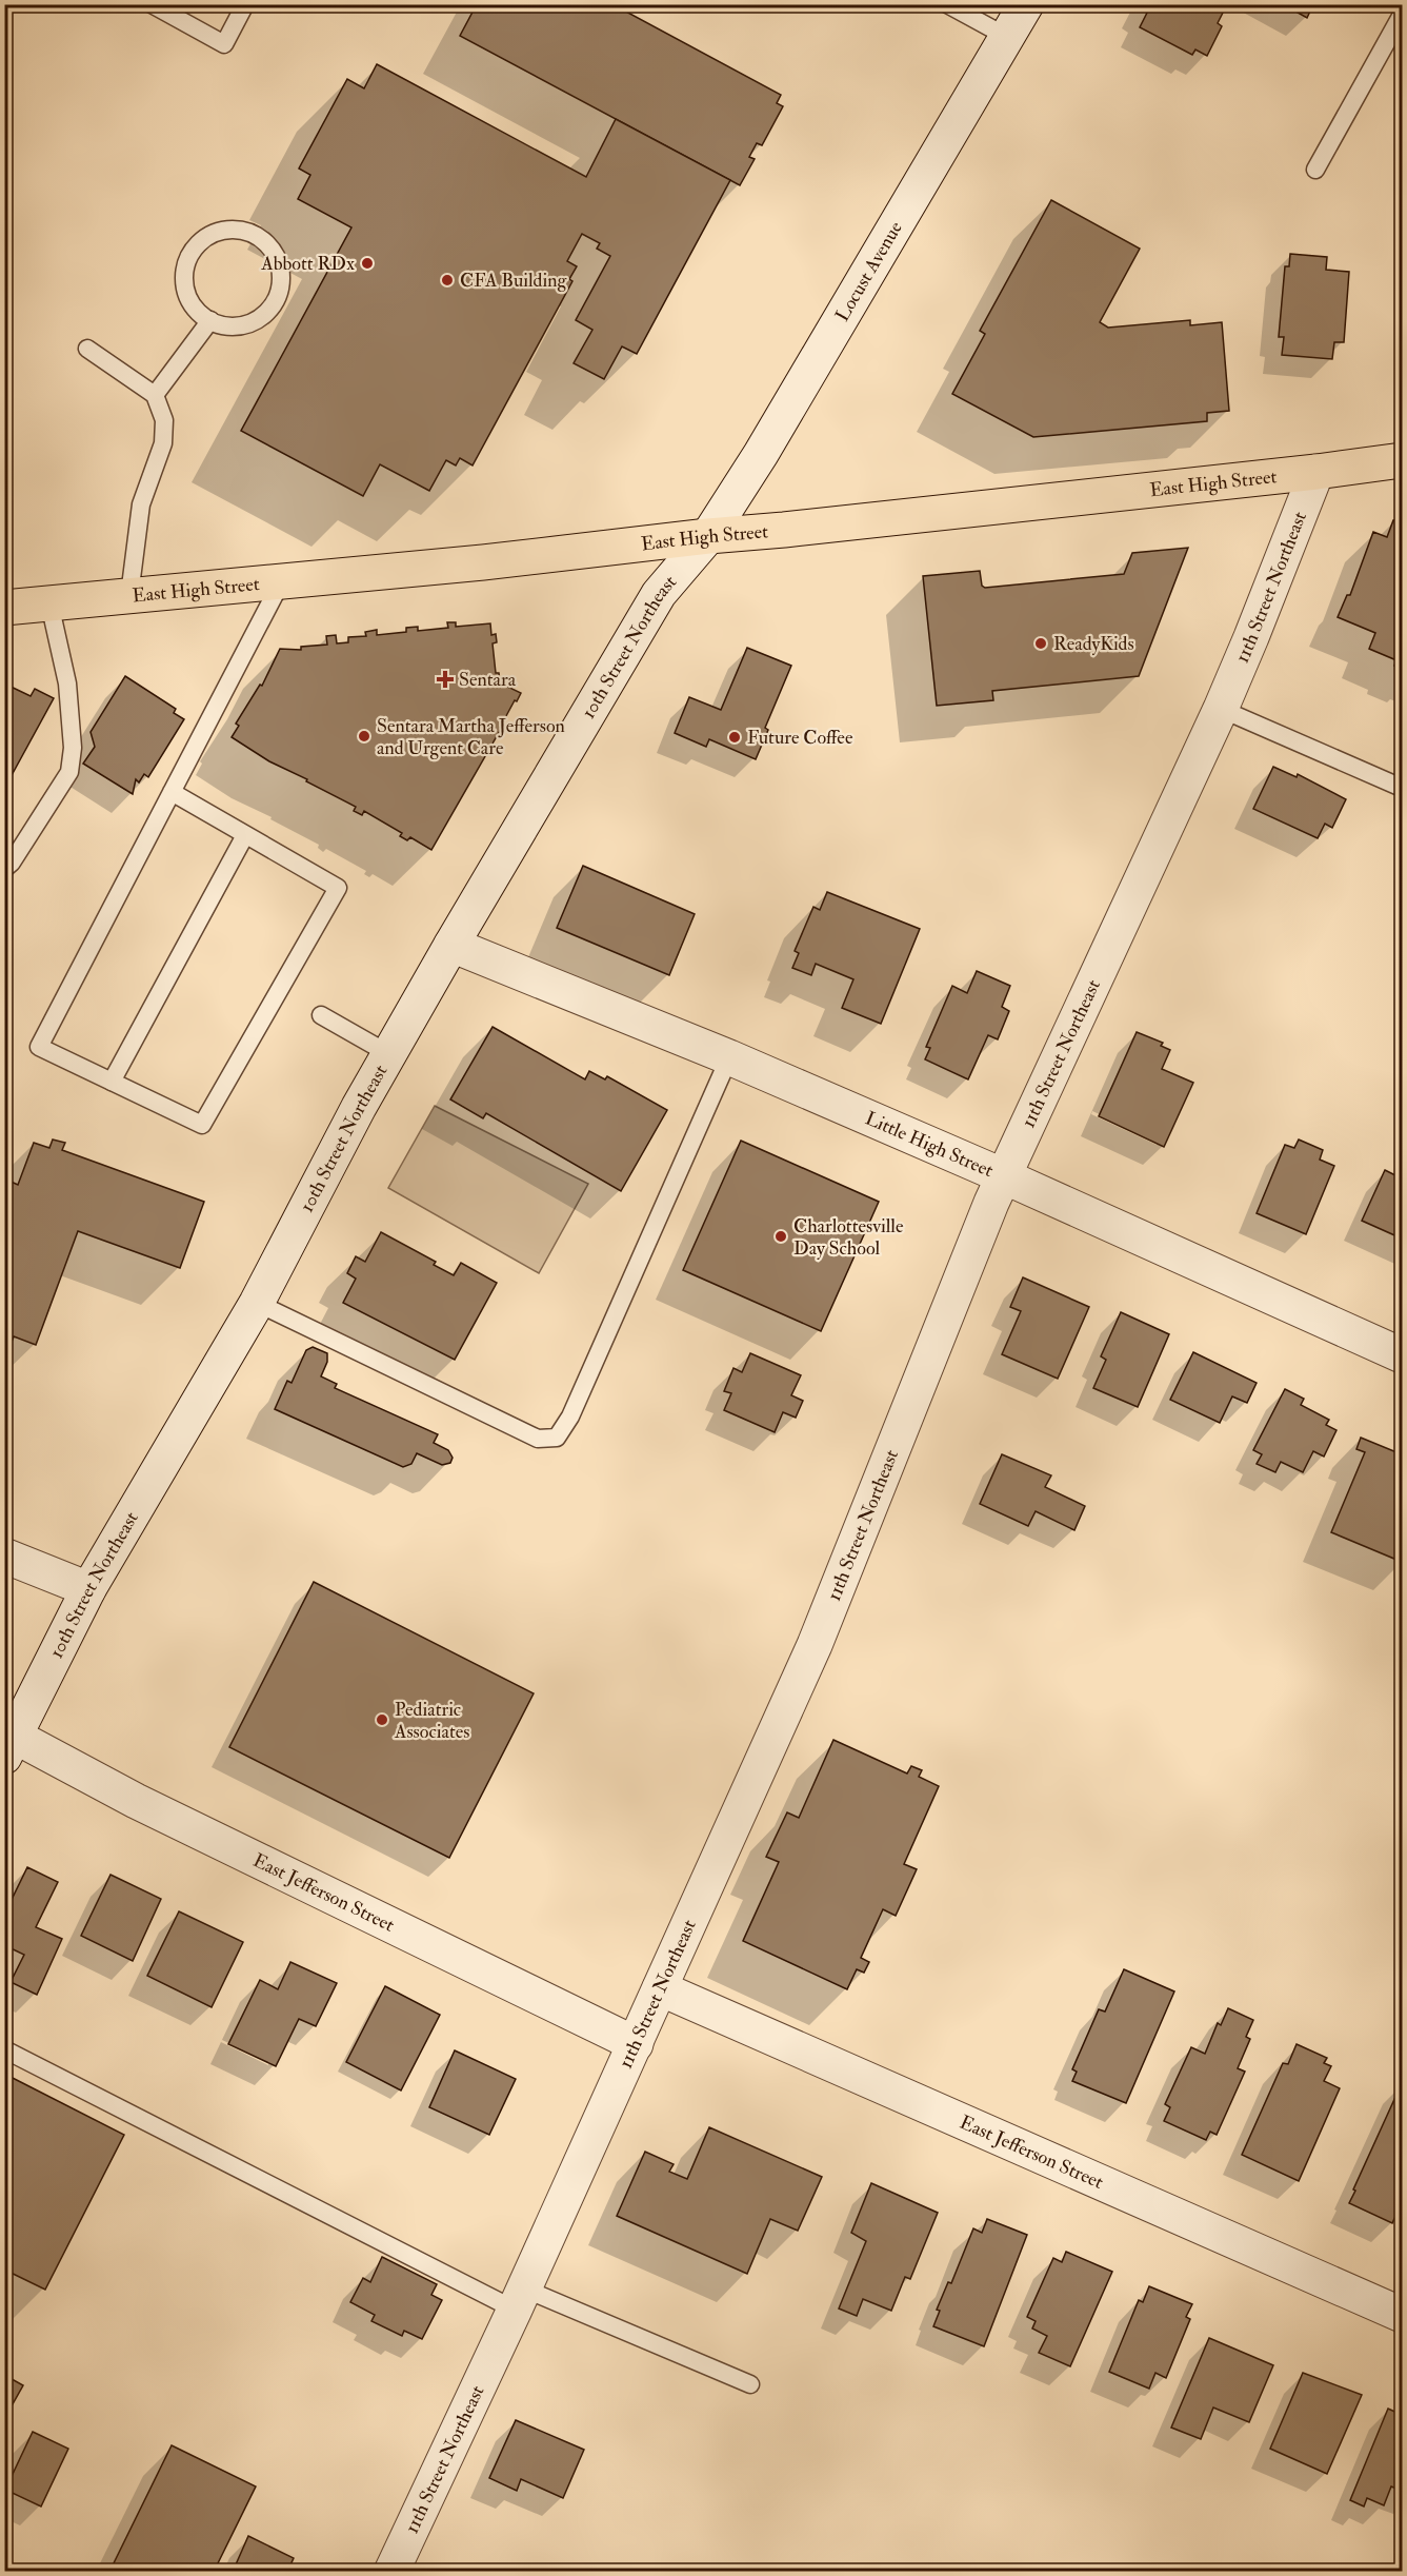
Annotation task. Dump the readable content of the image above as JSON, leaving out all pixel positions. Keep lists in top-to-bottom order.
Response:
{
  "streets": {
    "main road": ["East High Street"],
    "street": [
      "Locust Avenue",
      "11th Street Northeast",
      "10th Street Northeast",
      "Little High Street",
      "East Jefferson Street"
    ]
  },
  "crossings": [
    ["Locust Avenue", "East High Street"],
    ["Locust Avenue", "10th Street Northeast"],
    ["East High Street", "11th Street Northeast"],
    ["East High Street", "10th Street Northeast"],
    ["11th Street Northeast", "Little High Street"],
    ["11th Street Northeast", "East Jefferson Street"],
    ["10th Street Northeast", "Little High Street"],
    ["10th Street Northeast", "East Jefferson Street"]
  ],
  "places": {
    "other": [
      "Abbott RDx",
      "CFA Building",
      "ReadyKids",
      "Sentara Martha Jefferson and Urgent Care",
      "Future Coffee",
      "Charlottesville Day School",
      "Pediatric Associates"
    ],
    "health": ["Sentara"]
  }
}
